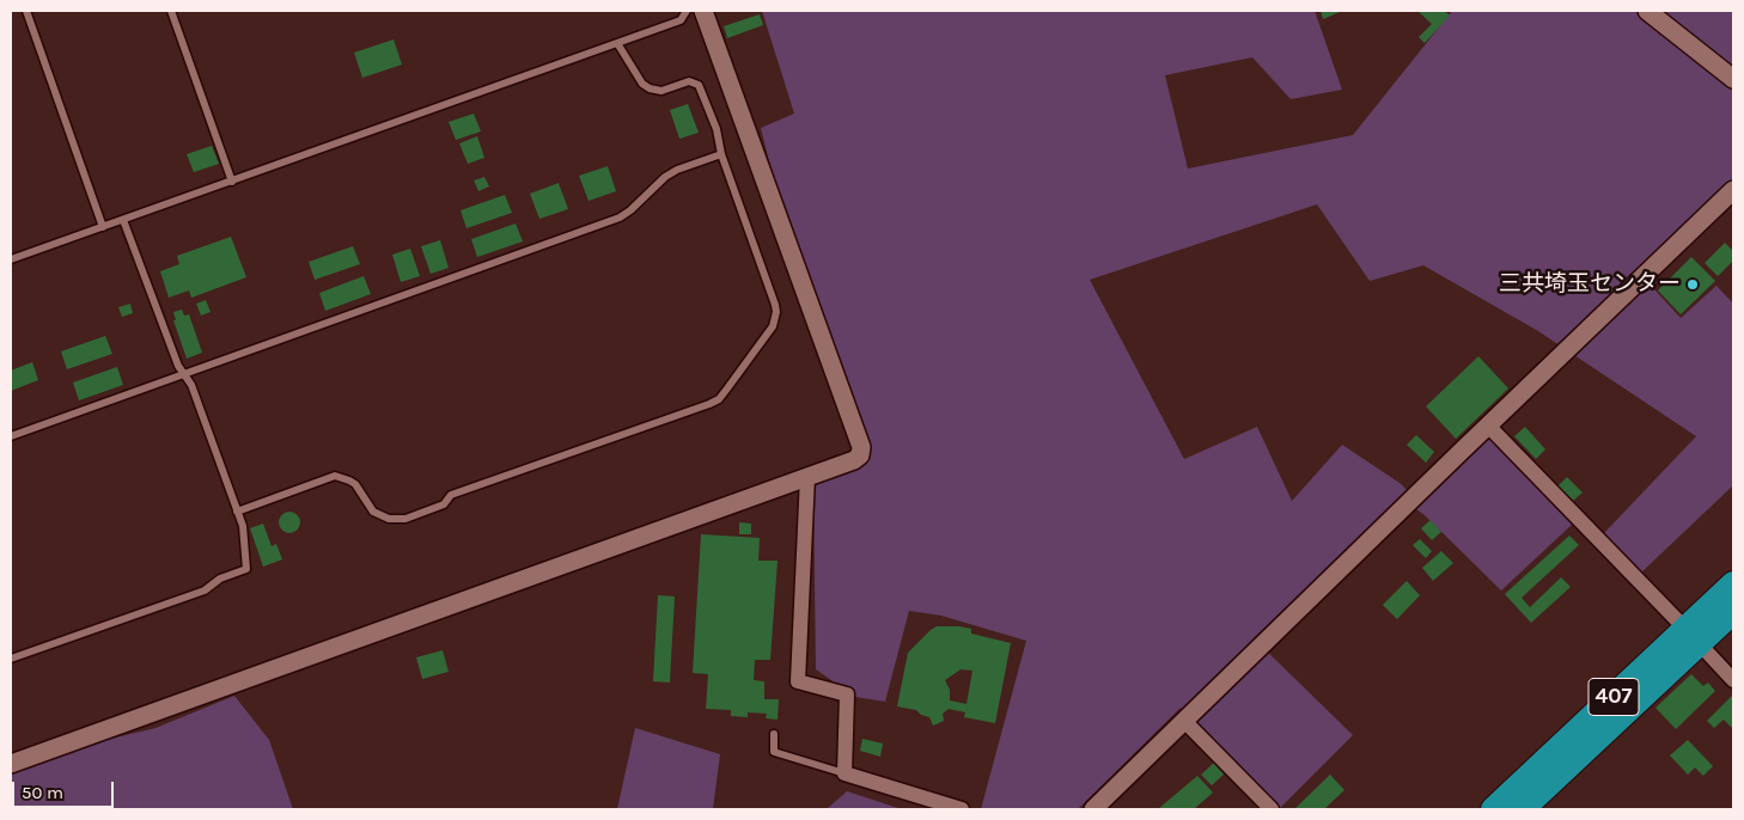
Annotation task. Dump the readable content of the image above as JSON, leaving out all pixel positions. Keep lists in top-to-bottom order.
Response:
{
  "streets": {
    "highway": ["407"]
  },
  "places": ["三共埼玉センター"],
  "scale_bar": "50 m"
}
